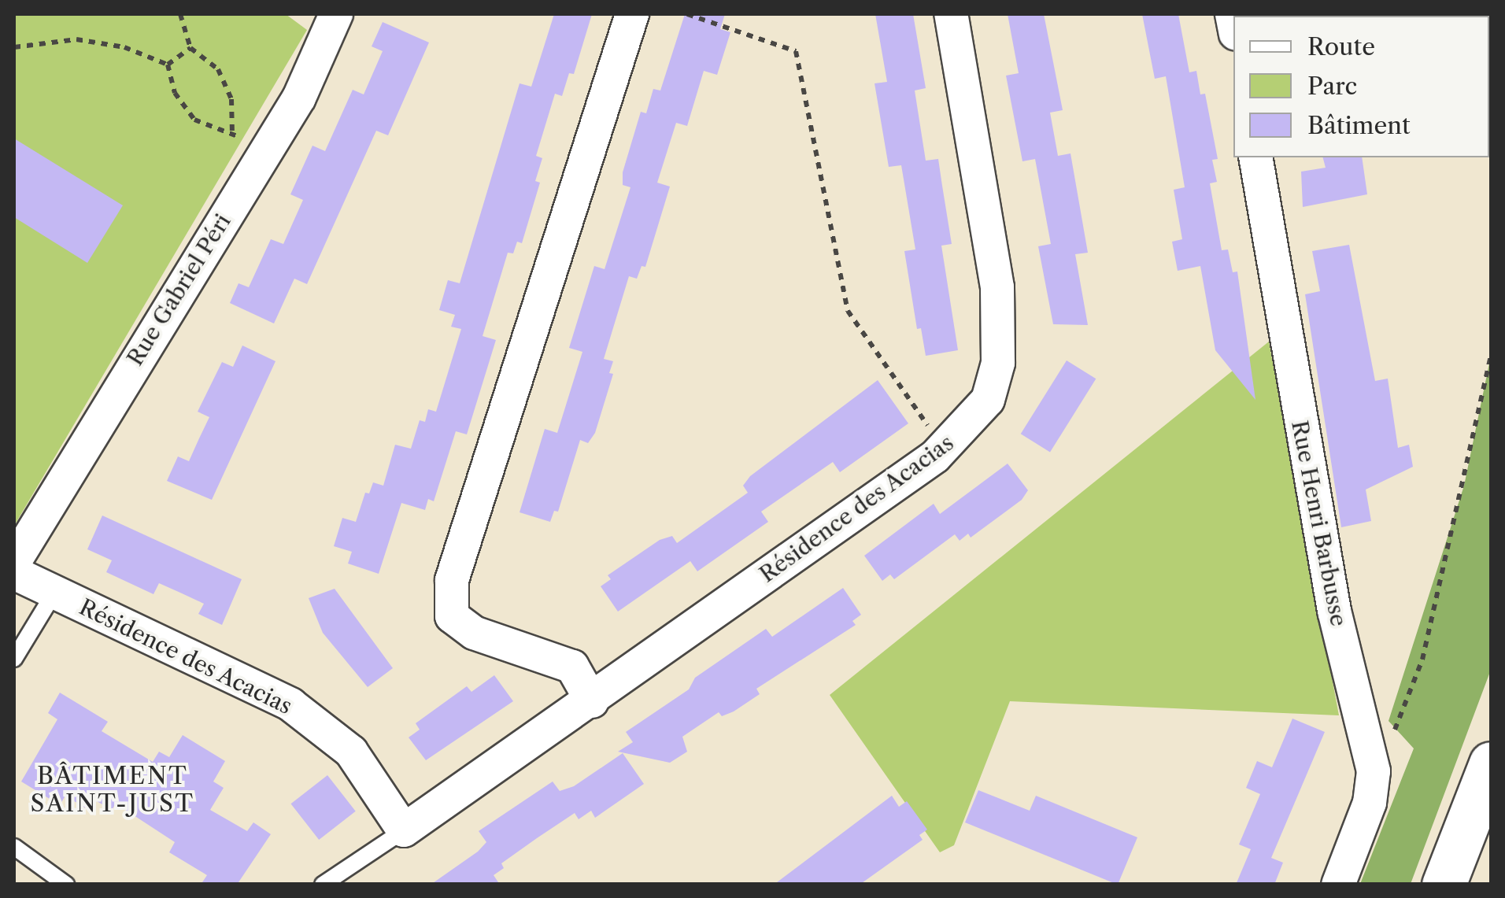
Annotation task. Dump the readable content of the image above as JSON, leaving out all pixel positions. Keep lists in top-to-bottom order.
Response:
{
  "streets": {
    "street": ["Rue Gabriel Péri", "Résidence des Acacias", "Rue Henri Barbusse"]
  },
  "districts": ["BÂTIMENT SAINT-JUST"],
  "legend": ["Route", "Parc", "Bâtiment"]
}
